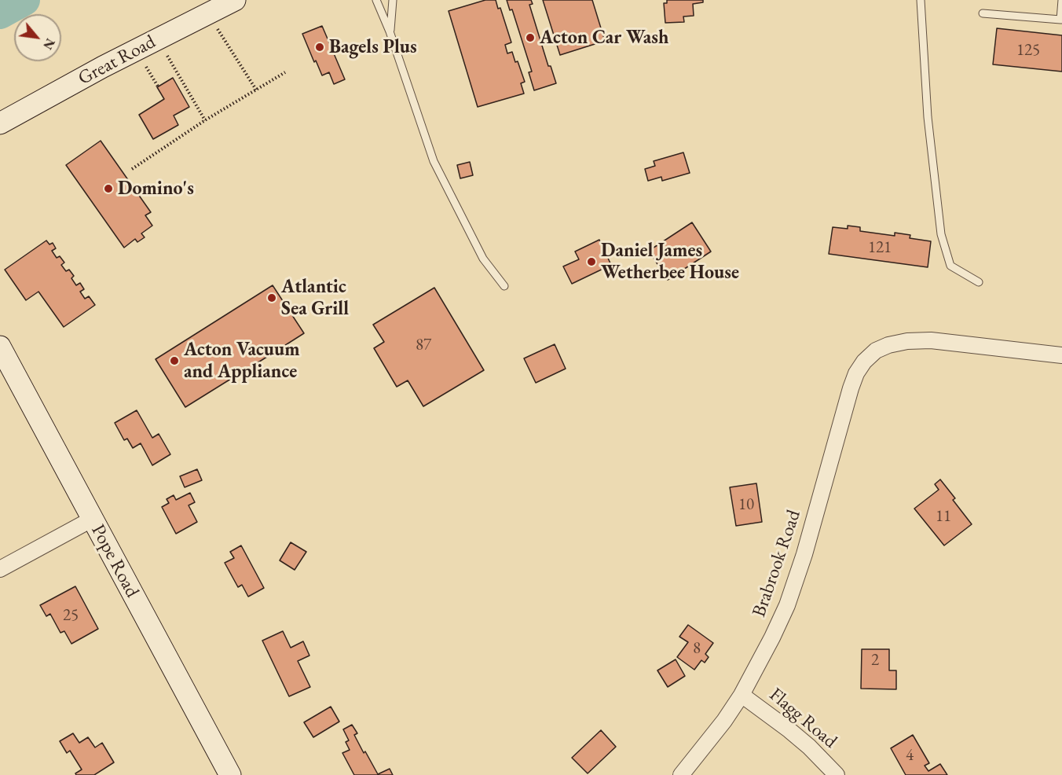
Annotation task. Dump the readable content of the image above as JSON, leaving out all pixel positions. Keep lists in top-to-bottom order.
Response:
{
  "streets": {
    "street": [
      "Great Road",
      "Pope Road",
      "Brabrook Road",
      "Flagg Road"
    ]
  },
  "crossings": [
    ["Brabrook Road", "Flagg Road"]
  ],
  "places": [
    "Acton Car Wash",
    "Bagels Plus",
    "Domino's",
    "Daniel James Wetherbee House",
    "Atlantic Sea Grill",
    "Acton Vacuum and Appliance"
  ],
  "house_numbers": [
    "125",
    "121",
    "87",
    "10",
    "11",
    "25",
    "8",
    "2",
    "4"
  ],
  "north": "bottom right"
}
